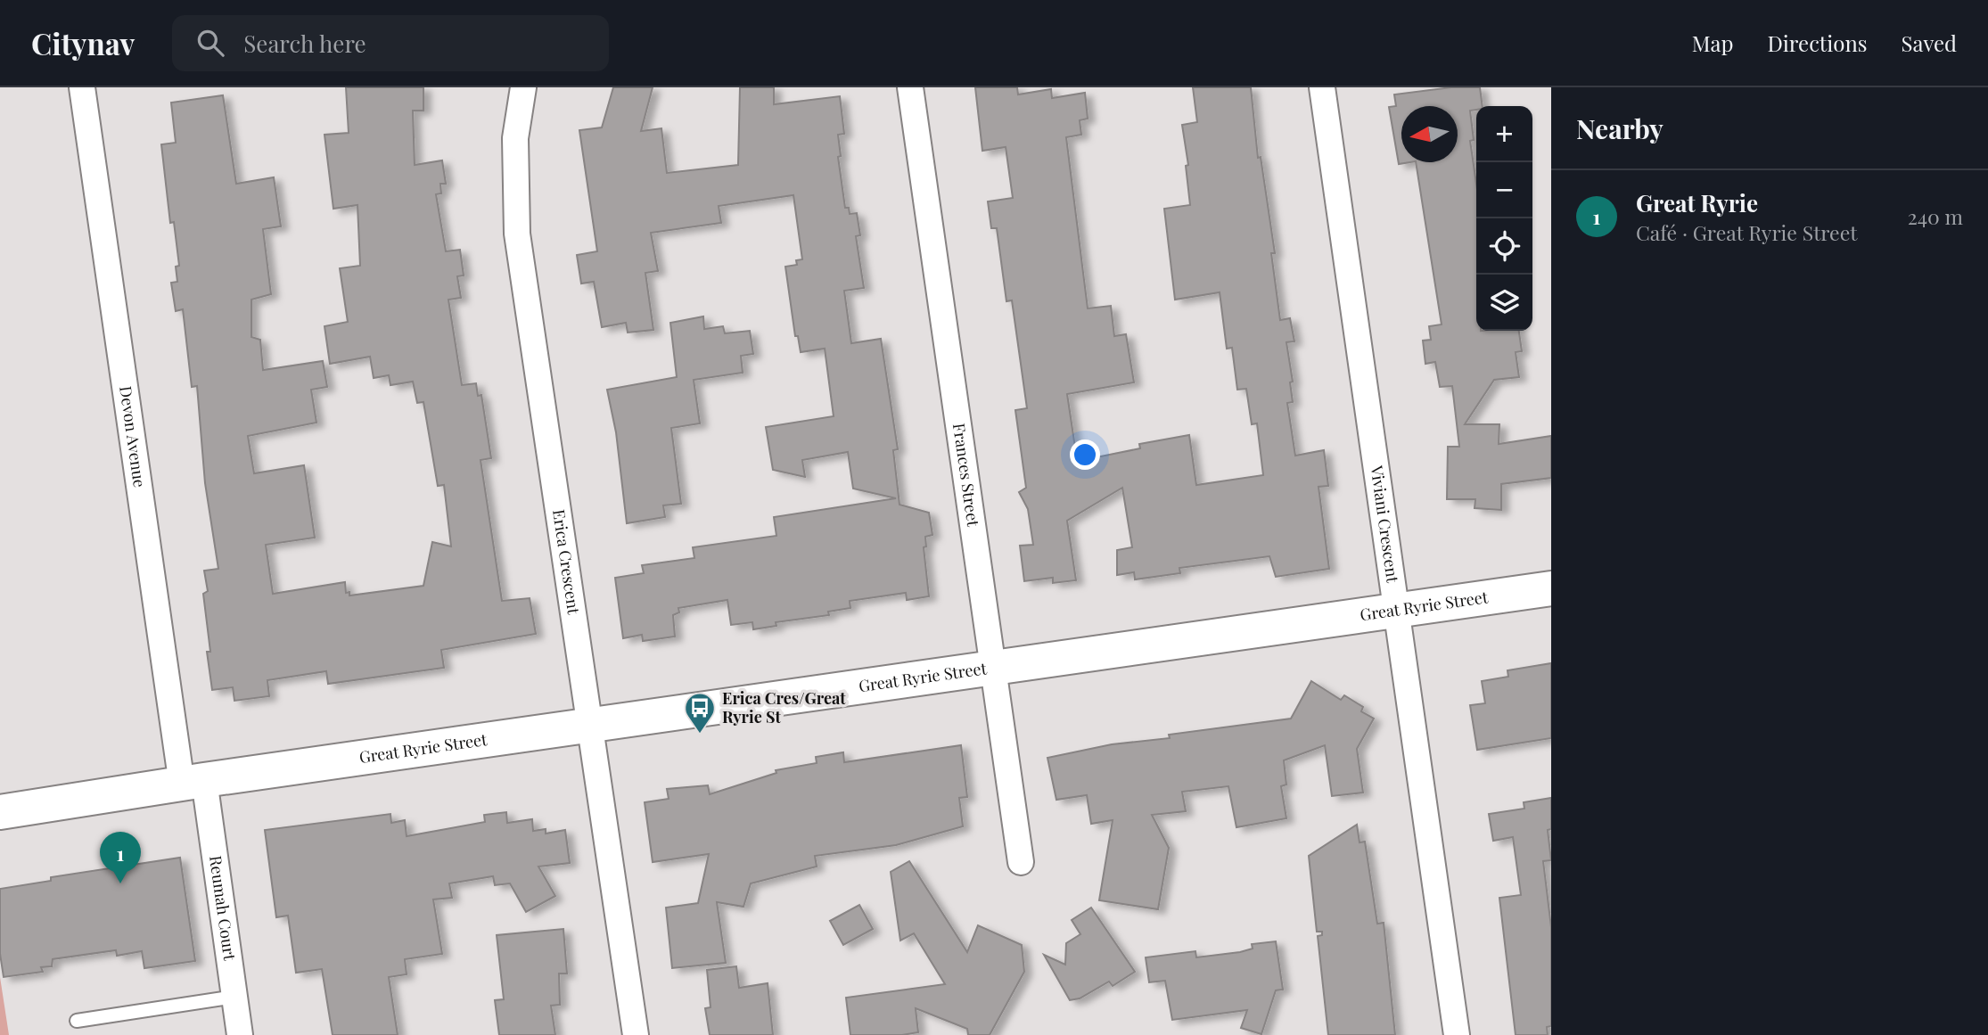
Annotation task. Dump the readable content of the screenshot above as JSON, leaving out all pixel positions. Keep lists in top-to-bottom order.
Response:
{
  "streets": {
    "main road": ["Great Ryrie Street"],
    "street": [
      "Devon Avenue",
      "Frances Street",
      "Viviani Crescent",
      "Erica Crescent",
      "Reumah Court"
    ]
  },
  "crossings": [
    ["Devon Avenue", "Great Ryrie Street"],
    ["Devon Avenue", "Reumah Court"],
    ["Frances Street", "Great Ryrie Street"],
    ["Viviani Crescent", "Great Ryrie Street"],
    ["Erica Crescent", "Great Ryrie Street"],
    ["Great Ryrie Street", "Reumah Court"]
  ],
  "places": {
    "bus stop": ["Erica Cres/Great Ryrie St"]
  },
  "north": "left",
  "page": {
    "header": "Citynav",
    "search": "Search here",
    "nav": ["Map", "Directions", "Saved"],
    "heading": "Nearby",
    "map_buttons": ["+", "−"],
    "list": [
      {
        "mark": "1",
        "name": "Great Ryrie",
        "note": "Café · Great Ryrie Street",
        "value": "240 m"
      }
    ],
    "pins": "1"
  }
}
